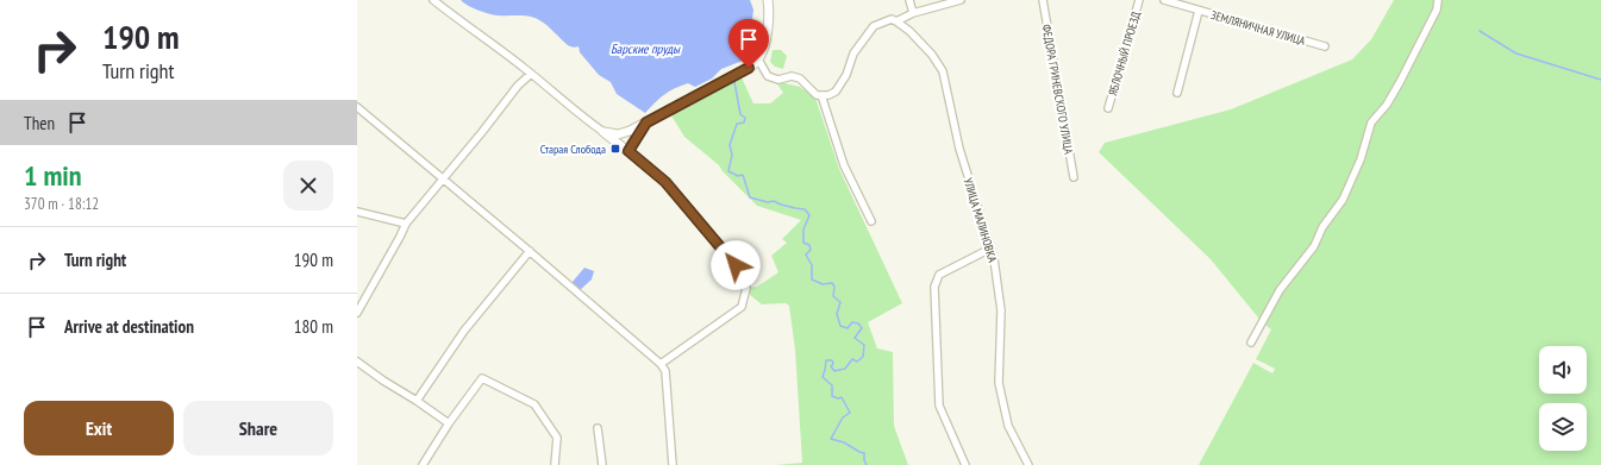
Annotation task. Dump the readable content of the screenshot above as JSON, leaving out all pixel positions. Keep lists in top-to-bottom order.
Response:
{
  "streets": {
    "street": [
      "ЗЕМЛЯНИЧНАЯ УЛИЦА",
      "ЯБЛОЧНЫЙ ПРОЕЗД",
      "ФЕДОРА ГРИНЕВСКОГО УЛИЦА",
      "УЛИЦА МАЛИНОВКА"
    ]
  },
  "water": ["Барские пруды"],
  "places": {
    "transit": ["Старая Слобода"]
  },
  "page": {
    "turn": ["190 m", "Turn right"],
    "then": "Then",
    "heading": ["1 min", "370 m · 18:12"],
    "list": [
      {
        "name": "Turn right",
        "value": "190 m"
      },
      {
        "name": "Arrive at destination",
        "value": "180 m"
      }
    ],
    "buttons": ["Exit", "Share"]
  }
}
